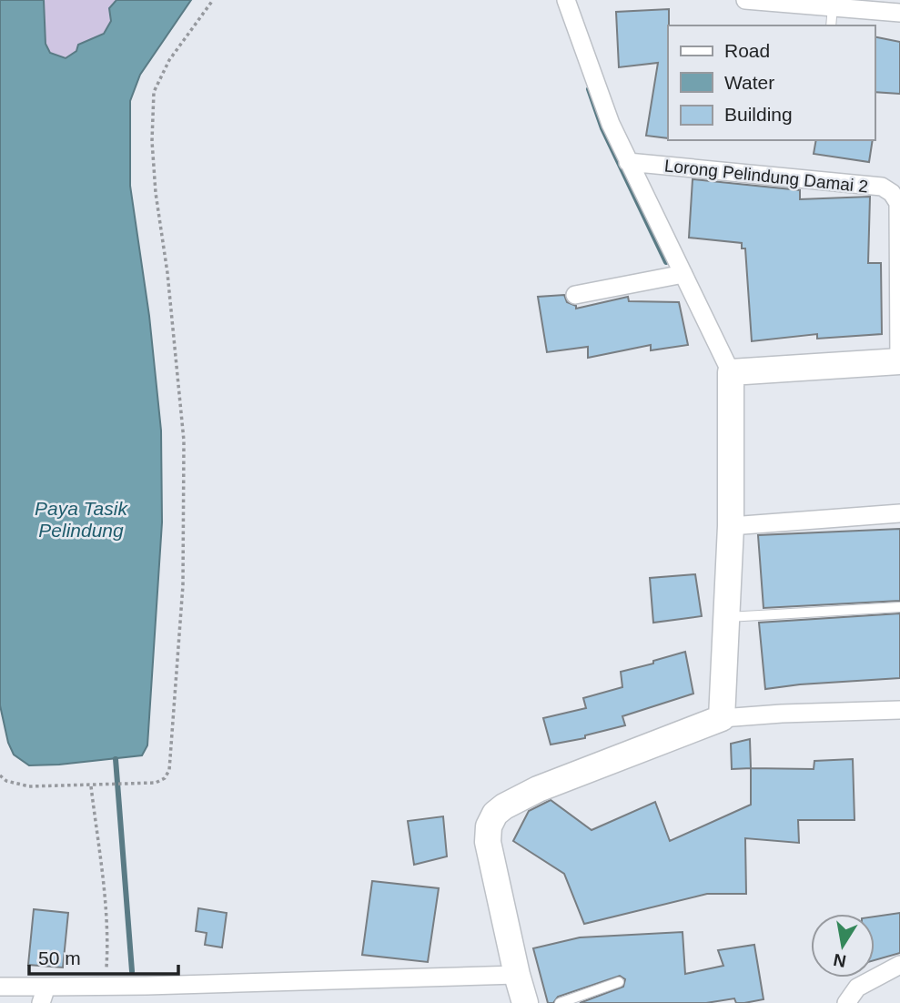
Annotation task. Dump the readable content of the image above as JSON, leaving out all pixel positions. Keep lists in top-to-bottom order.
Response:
{
  "streets": {
    "street": ["Lorong Pelindung Damai 2"]
  },
  "water": ["Paya Tasik Pelindung"],
  "legend": ["Road", "Water", "Building"],
  "scale_bar": "50 m",
  "north": "bottom"
}
